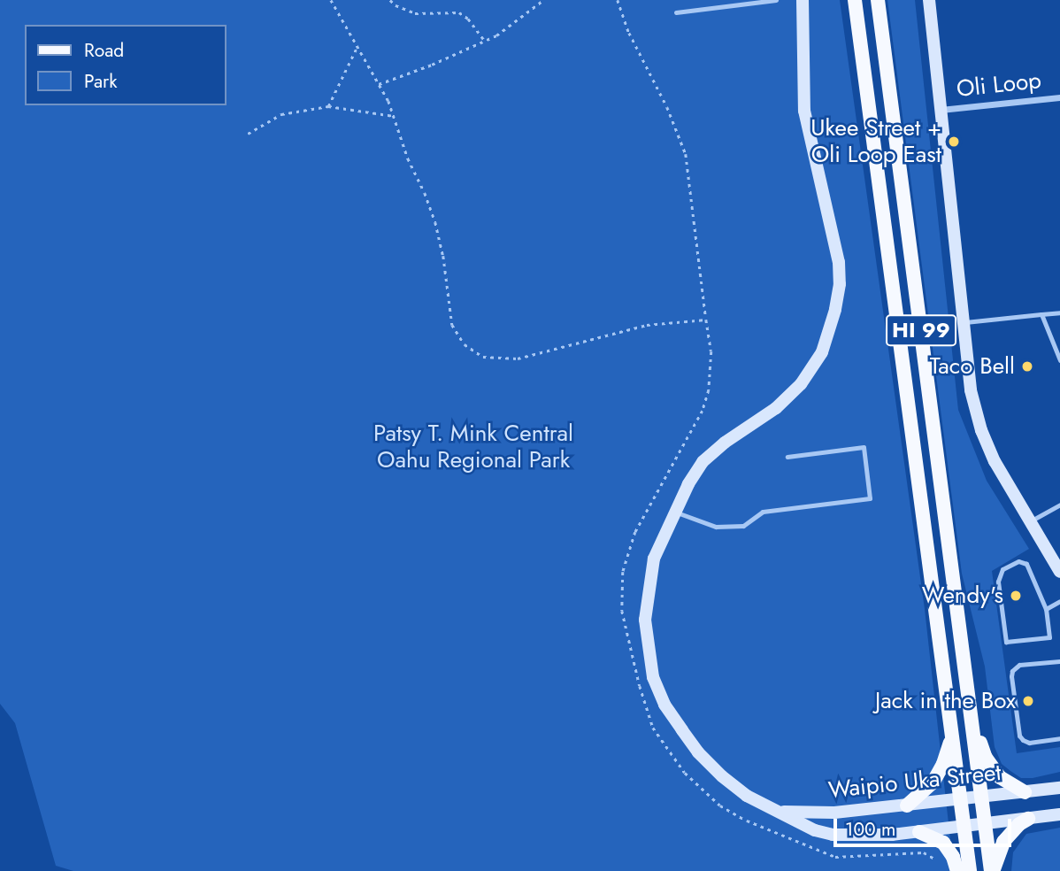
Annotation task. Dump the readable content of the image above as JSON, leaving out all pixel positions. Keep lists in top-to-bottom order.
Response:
{
  "streets": {
    "main road": ["HI 99"],
    "street": ["Oli Loop", "Waipio Uka Street"]
  },
  "crossings": [
    ["HI 99", "Waipio Uka Street"]
  ],
  "parks": ["Patsy T. Mink Central Oahu Regional Park"],
  "places": [
    "Ukee Street + Oli Loop East",
    "Taco Bell",
    "Wendy's",
    "Jack in the Box"
  ],
  "legend": ["Road", "Park"],
  "scale_bar": "100 m"
}
